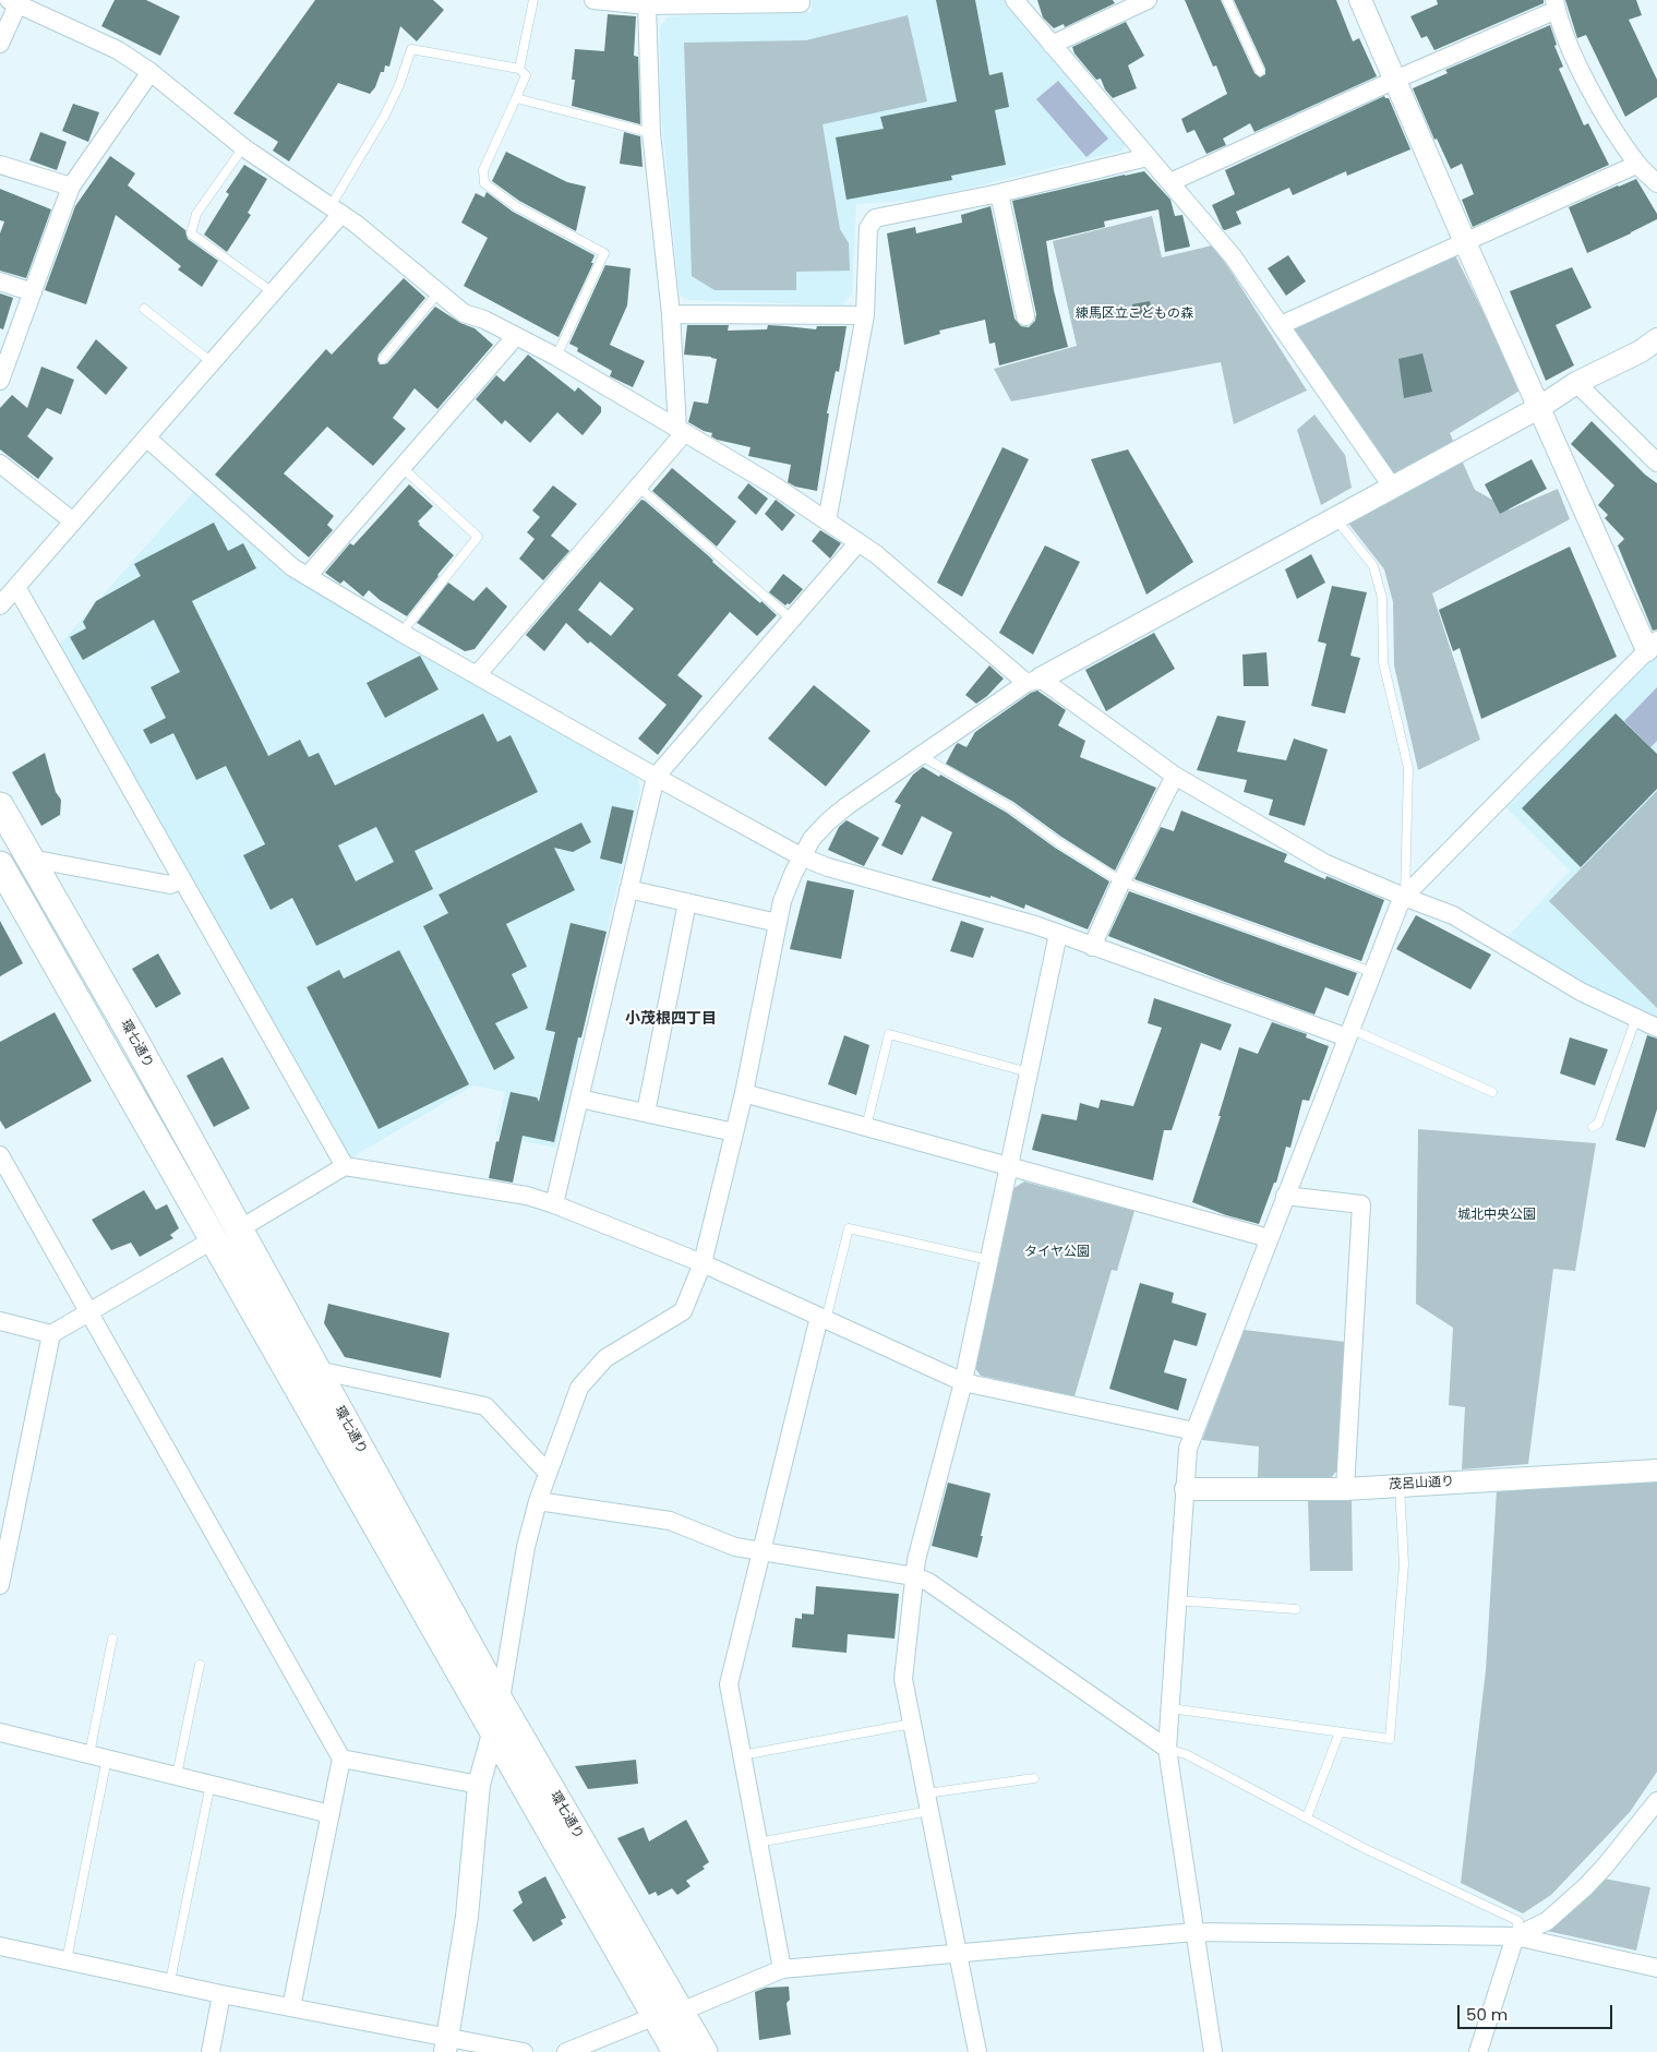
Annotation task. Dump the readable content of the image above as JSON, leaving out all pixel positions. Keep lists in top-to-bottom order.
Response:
{
  "streets": {
    "main road": ["環七通り"],
    "street": ["茂呂山通り"]
  },
  "districts": ["小茂根四丁目"],
  "parks": ["練馬区立こどもの森", "城北中央公園", "タイヤ公園"],
  "scale_bar": "50 m"
}
